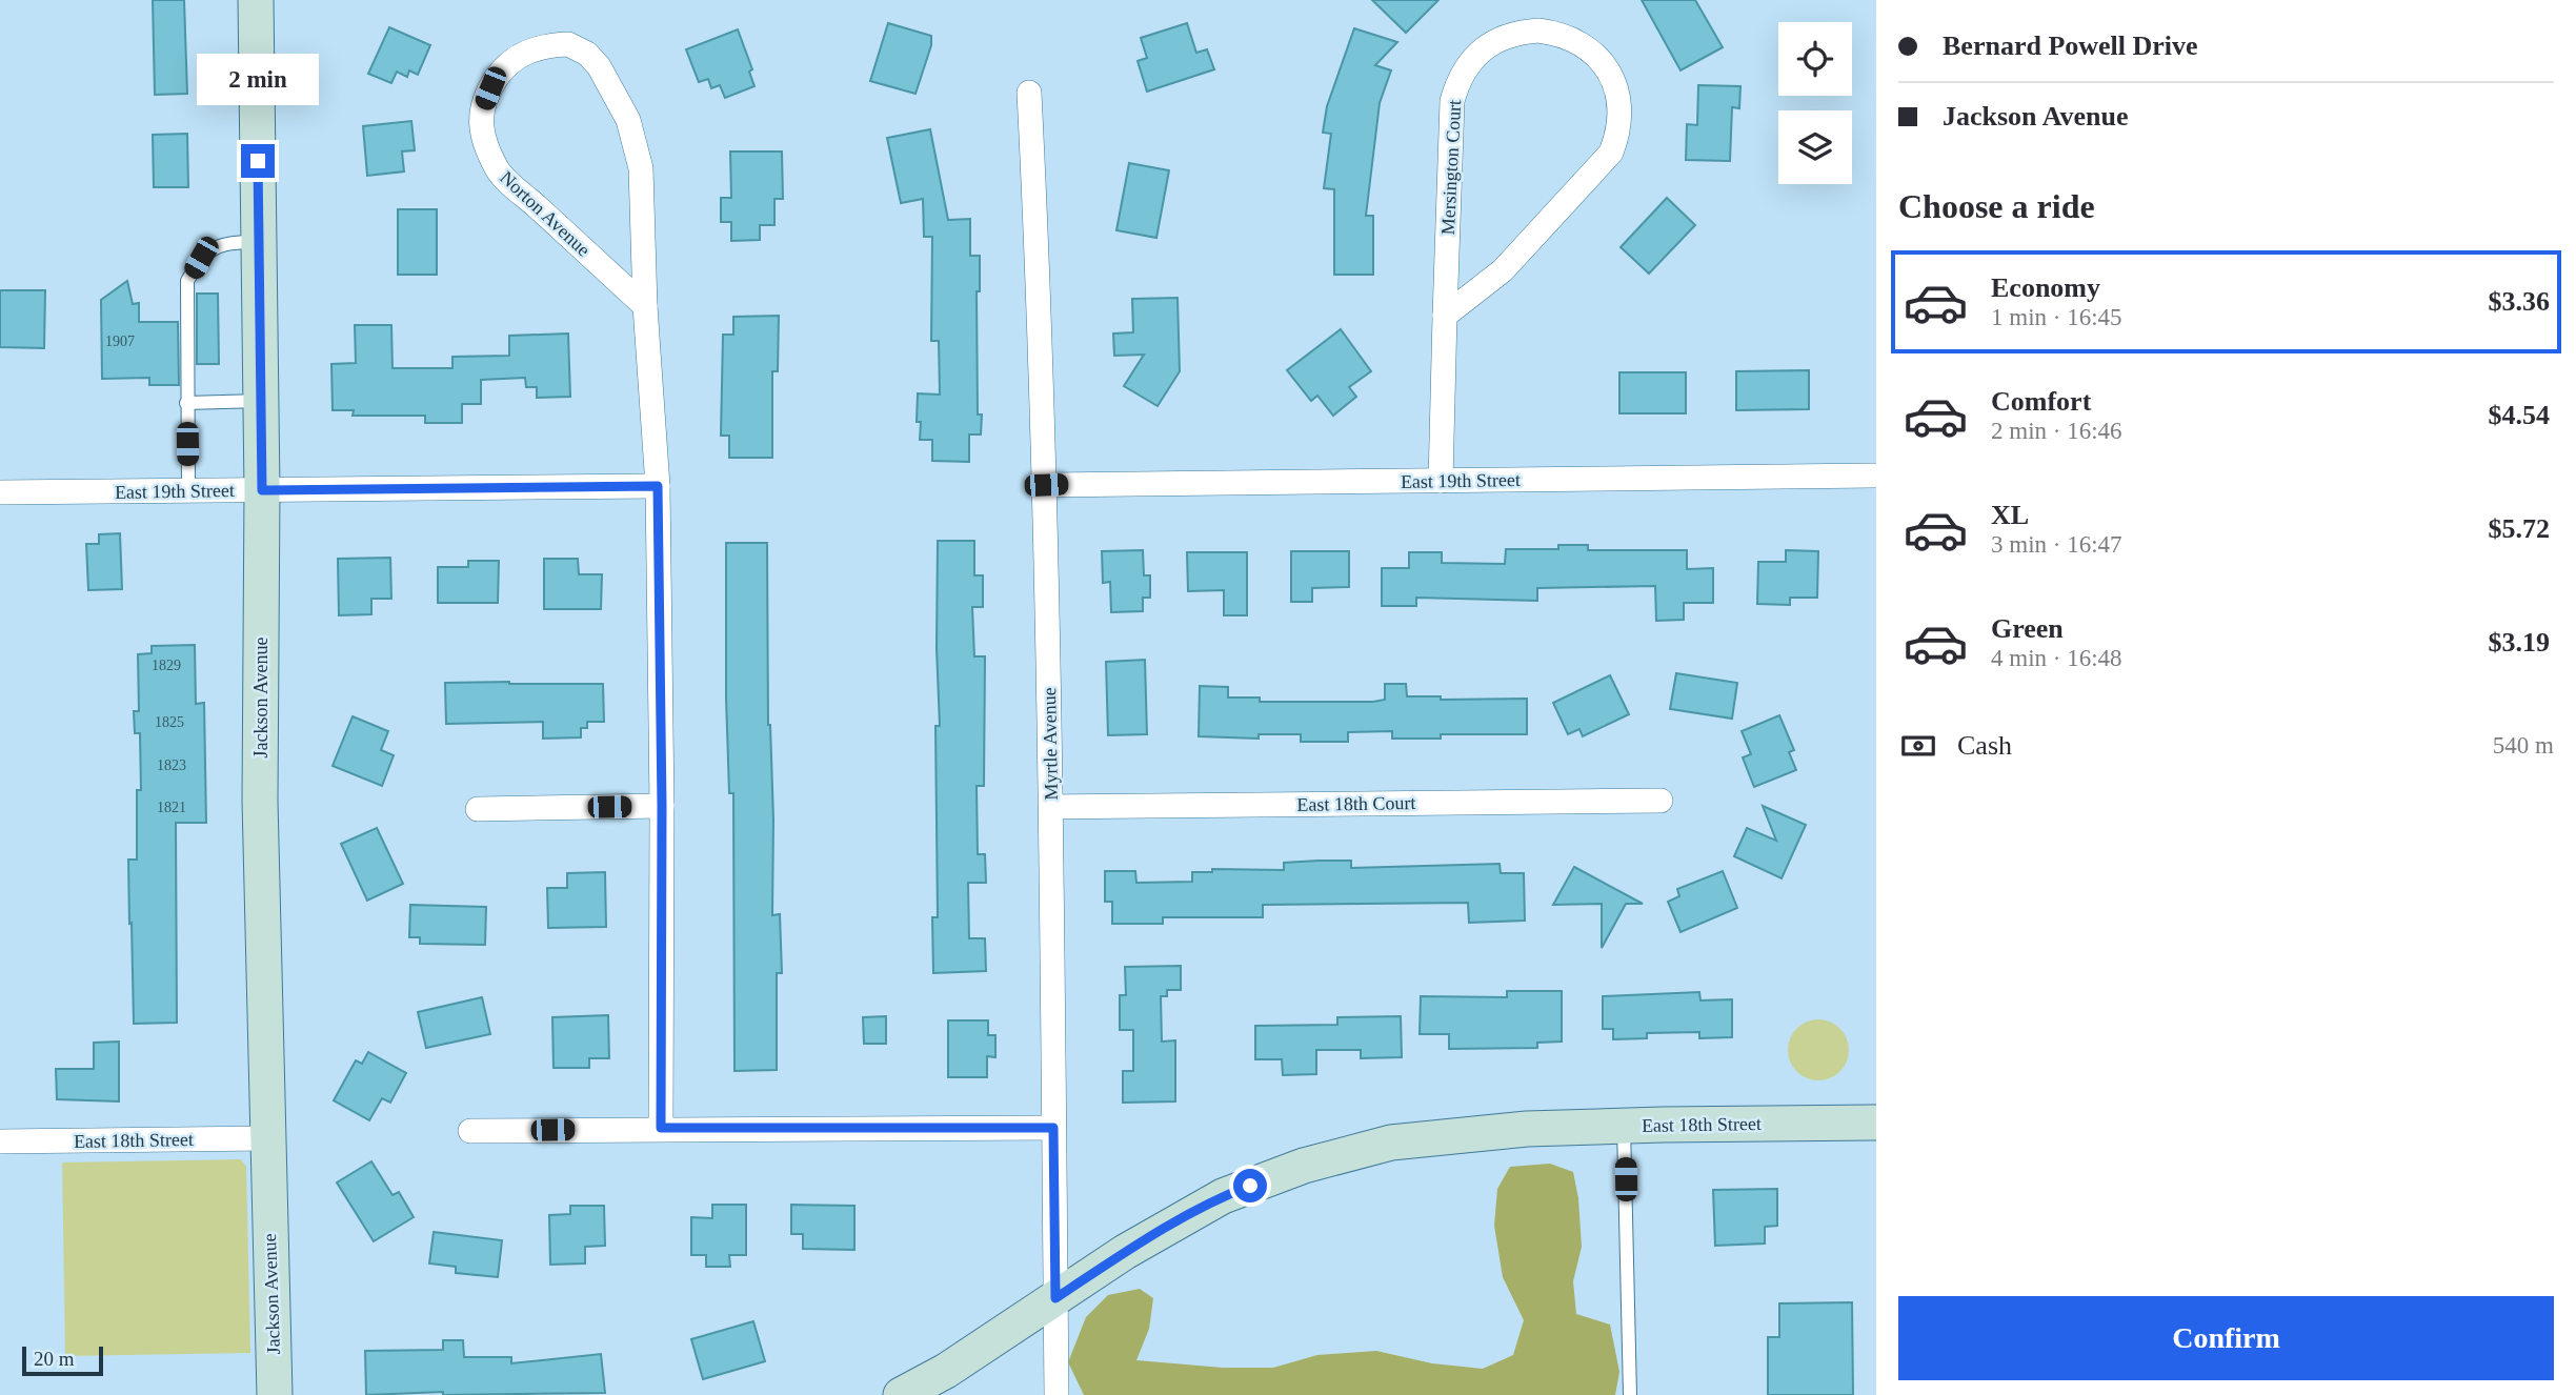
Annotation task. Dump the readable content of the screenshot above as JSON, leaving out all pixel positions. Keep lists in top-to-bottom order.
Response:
{
  "streets": {
    "street": [
      "Mersington Court",
      "Norton Avenue",
      "East 19th Street",
      "Jackson Avenue",
      "Myrtle Avenue",
      "East 18th Court",
      "East 18th Street"
    ]
  },
  "crossings": [
    ["Mersington Court", "East 19th Street"],
    ["Norton Avenue", "East 19th Street"],
    ["East 19th Street", "Jackson Avenue"],
    ["East 19th Street", "Myrtle Avenue"],
    ["Jackson Avenue", "East 18th Street"],
    ["Myrtle Avenue", "East 18th Court"],
    ["Myrtle Avenue", "East 18th Street"]
  ],
  "house_numbers": [
    "1907",
    "1829",
    "1825",
    "1823",
    "1821"
  ],
  "scale_bar": "20 m",
  "page": {
    "banner": ["Bernard Powell Drive", "Jackson Avenue"],
    "bubble": "2 min",
    "heading": "Choose a ride",
    "list": [
      {
        "name": "Economy",
        "note": "1 min · 16:45",
        "value": "$3.36"
      },
      {
        "name": "Comfort",
        "note": "2 min · 16:46",
        "value": "$4.54"
      },
      {
        "name": "XL",
        "note": "3 min · 16:47",
        "value": "$5.72"
      },
      {
        "name": "Green",
        "note": "4 min · 16:48",
        "value": "$3.19"
      }
    ],
    "pay": ["Cash", "540 m"],
    "buttons": "Confirm",
    "scale": "20 m"
  }
}
